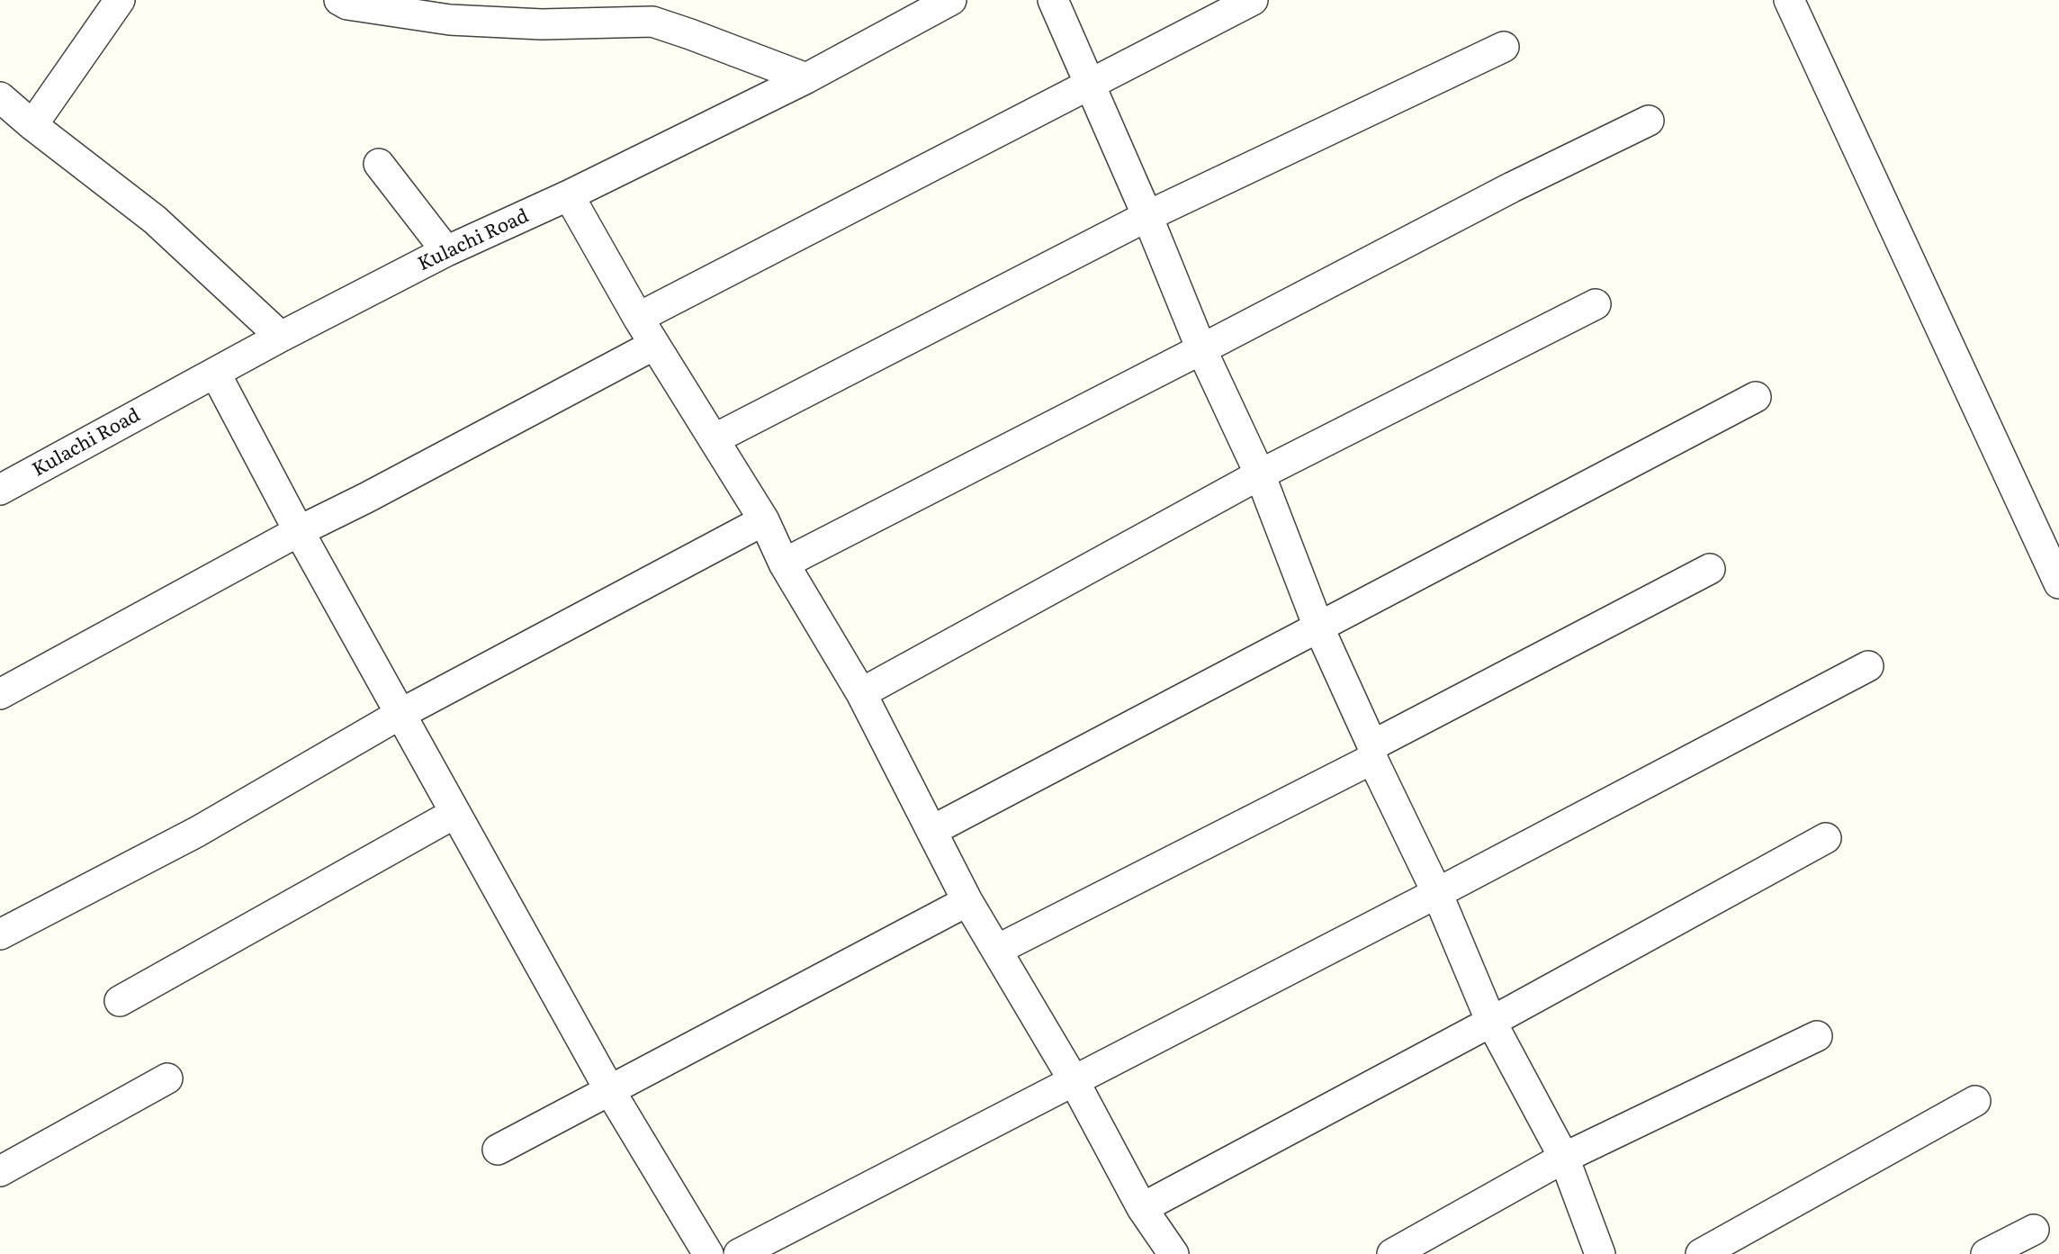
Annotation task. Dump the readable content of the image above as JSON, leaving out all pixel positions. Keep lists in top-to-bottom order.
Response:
{
  "streets": {
    "street": ["Kulachi Road"]
  }
}
